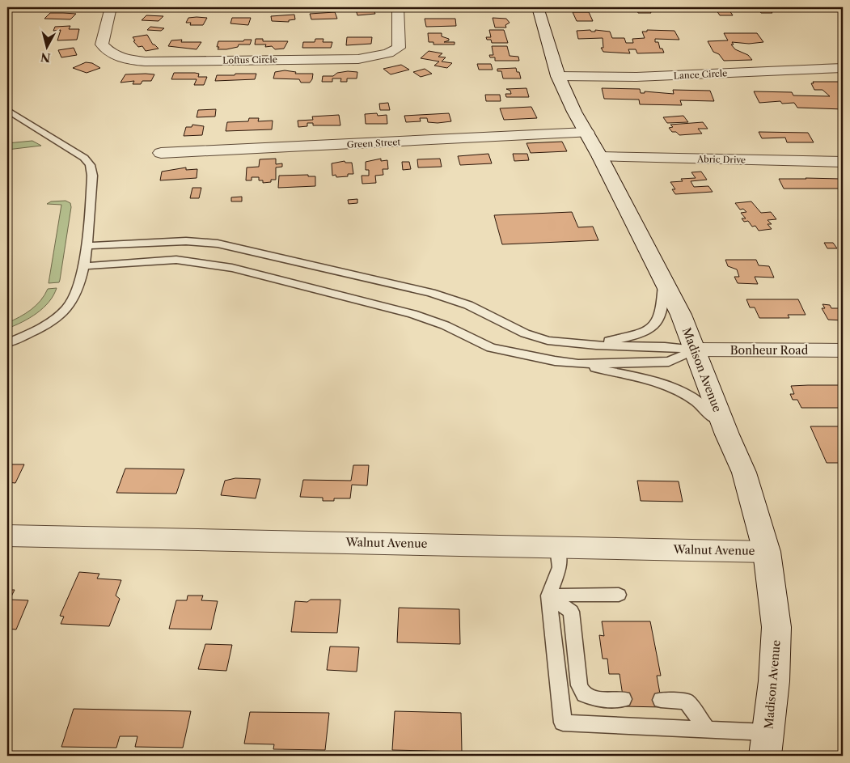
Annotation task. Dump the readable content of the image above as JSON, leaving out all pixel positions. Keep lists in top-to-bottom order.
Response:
{
  "streets": {
    "street": [
      "Loftus Circle",
      "Lance Circle",
      "Green Street",
      "Abric Drive",
      "Bonheur Road",
      "Madison Avenue",
      "Walnut Avenue"
    ]
  },
  "crossings": [
    ["Lance Circle", "Madison Avenue"],
    ["Green Street", "Madison Avenue"],
    ["Abric Drive", "Madison Avenue"],
    ["Bonheur Road", "Madison Avenue"],
    ["Madison Avenue", "Walnut Avenue"]
  ],
  "north": "bottom"
}
